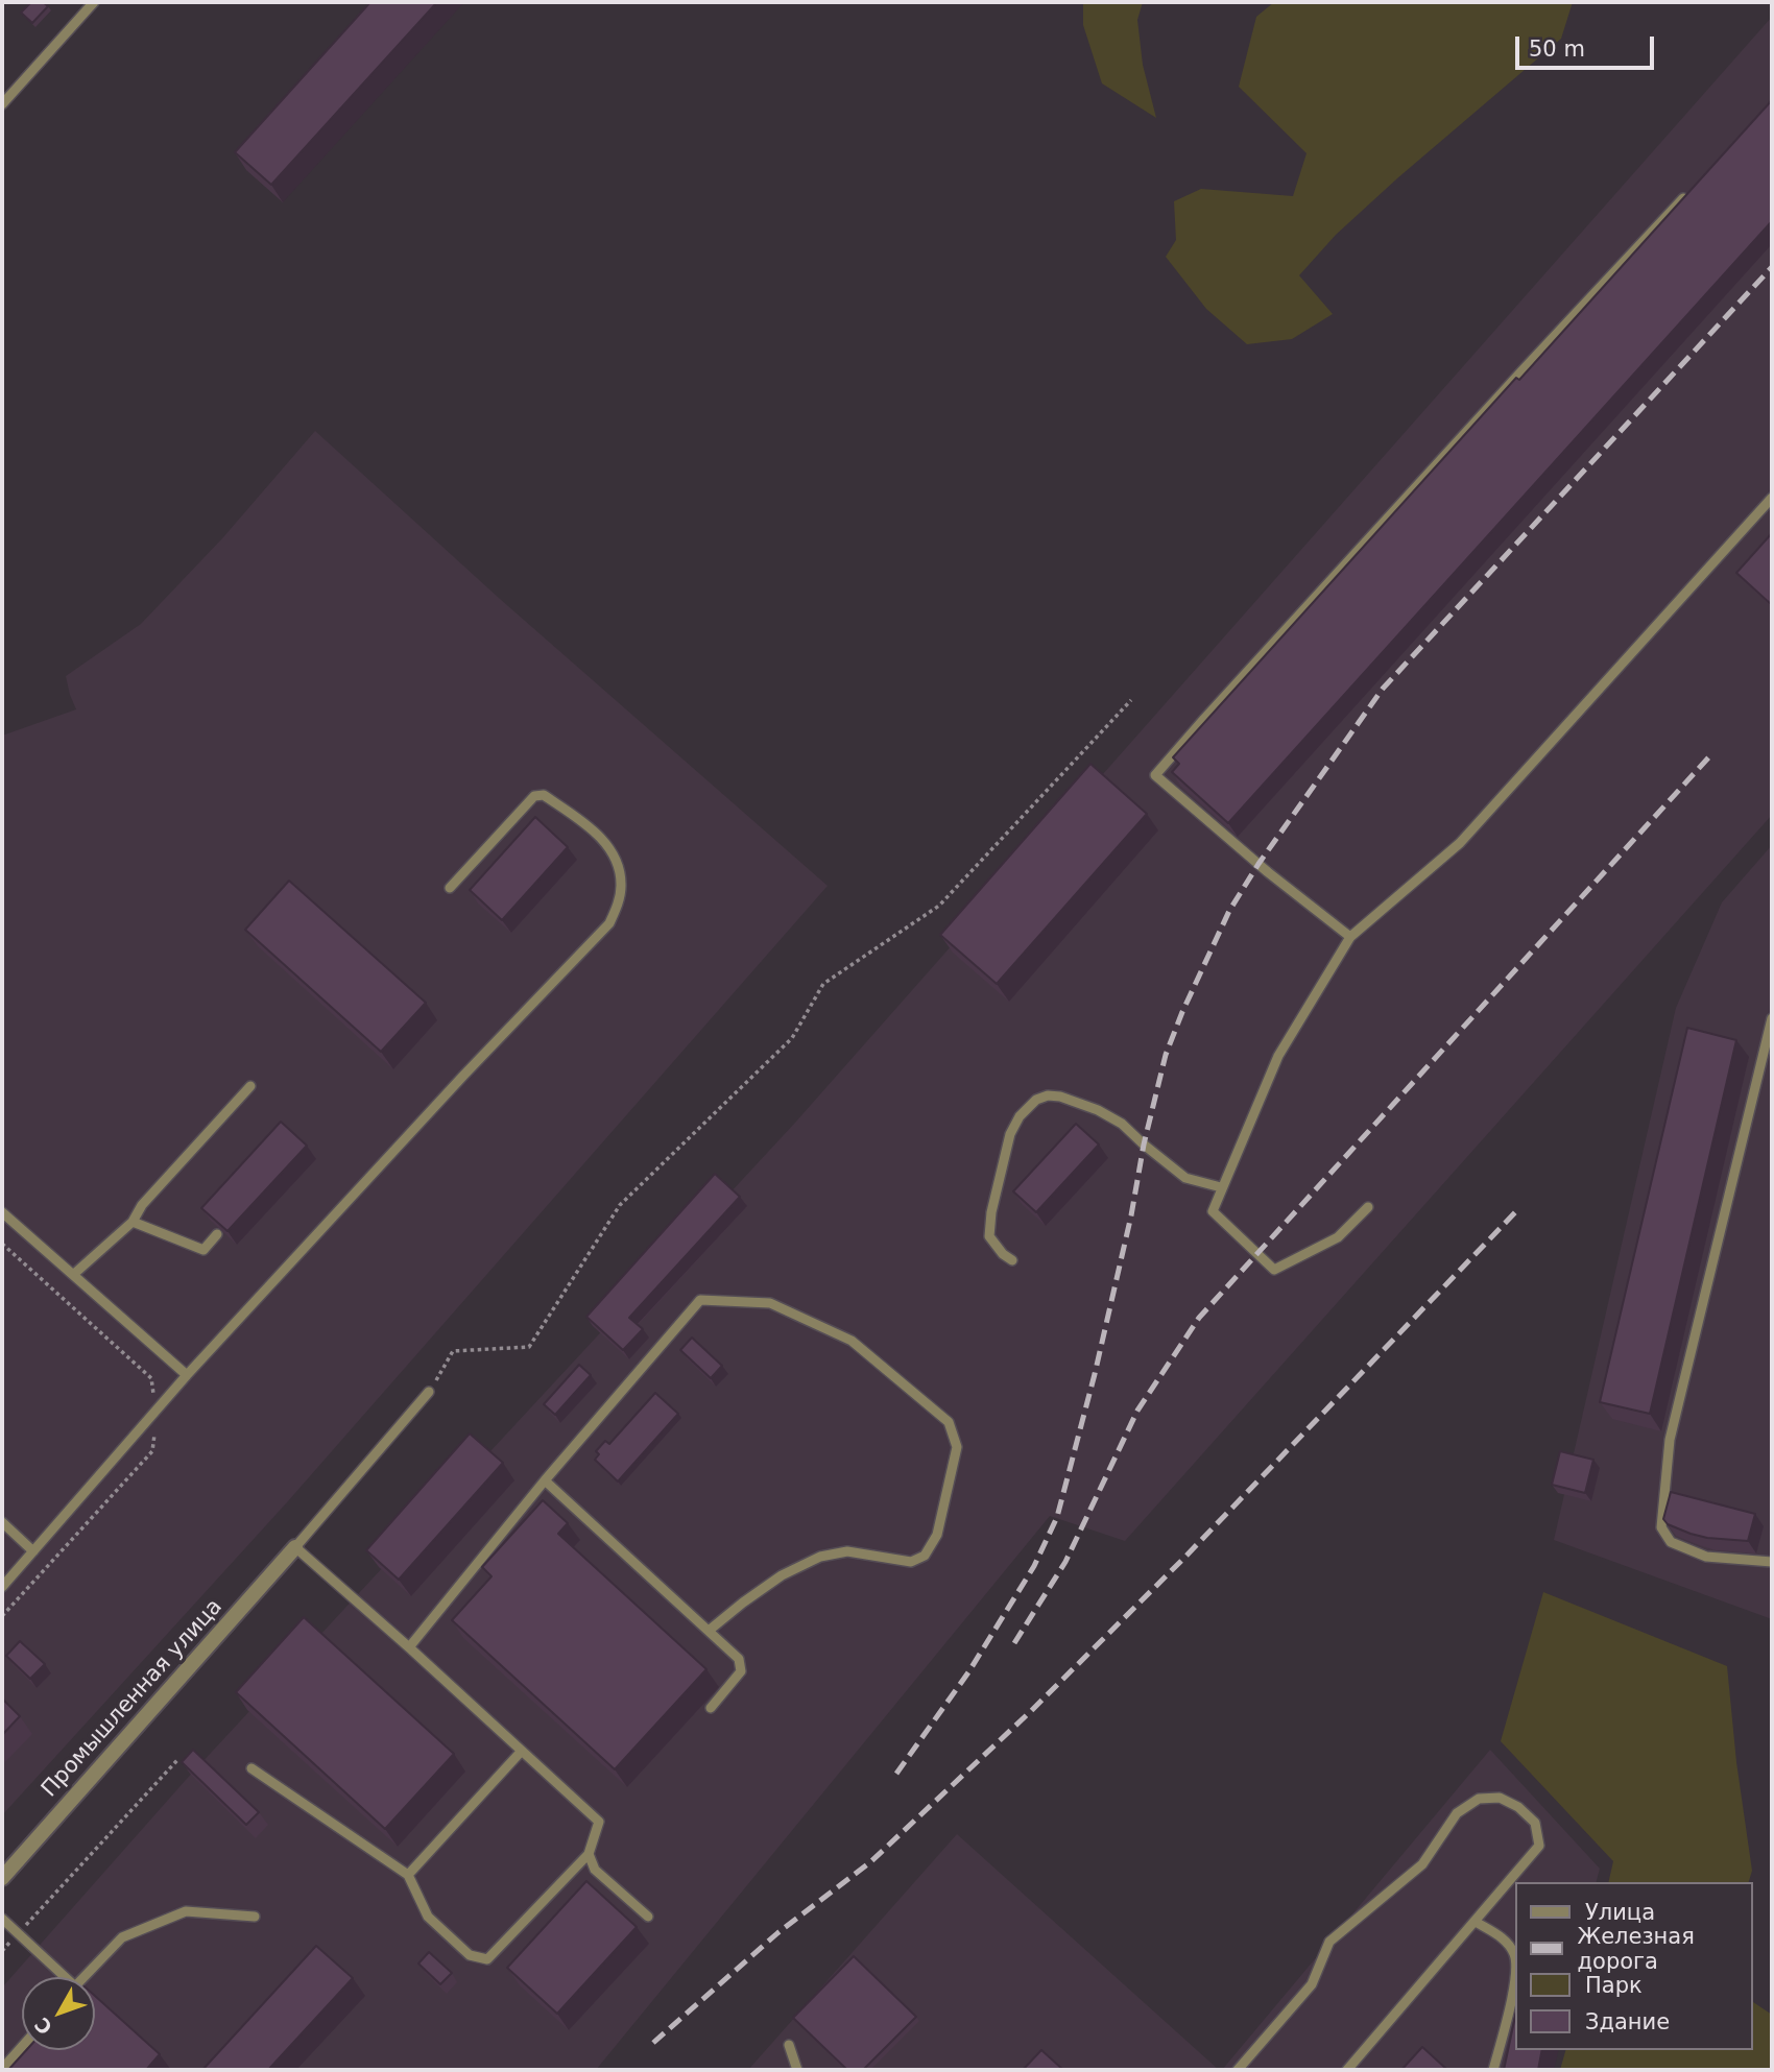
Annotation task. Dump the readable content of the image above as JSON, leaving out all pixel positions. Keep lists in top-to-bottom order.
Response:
{
  "streets": {
    "street": ["Промышленная улица"]
  },
  "legend": [
    "Улица",
    "Железная дорога",
    "Парк",
    "Здание"
  ],
  "scale_bar": "50 m",
  "north": "bottom left"
}
